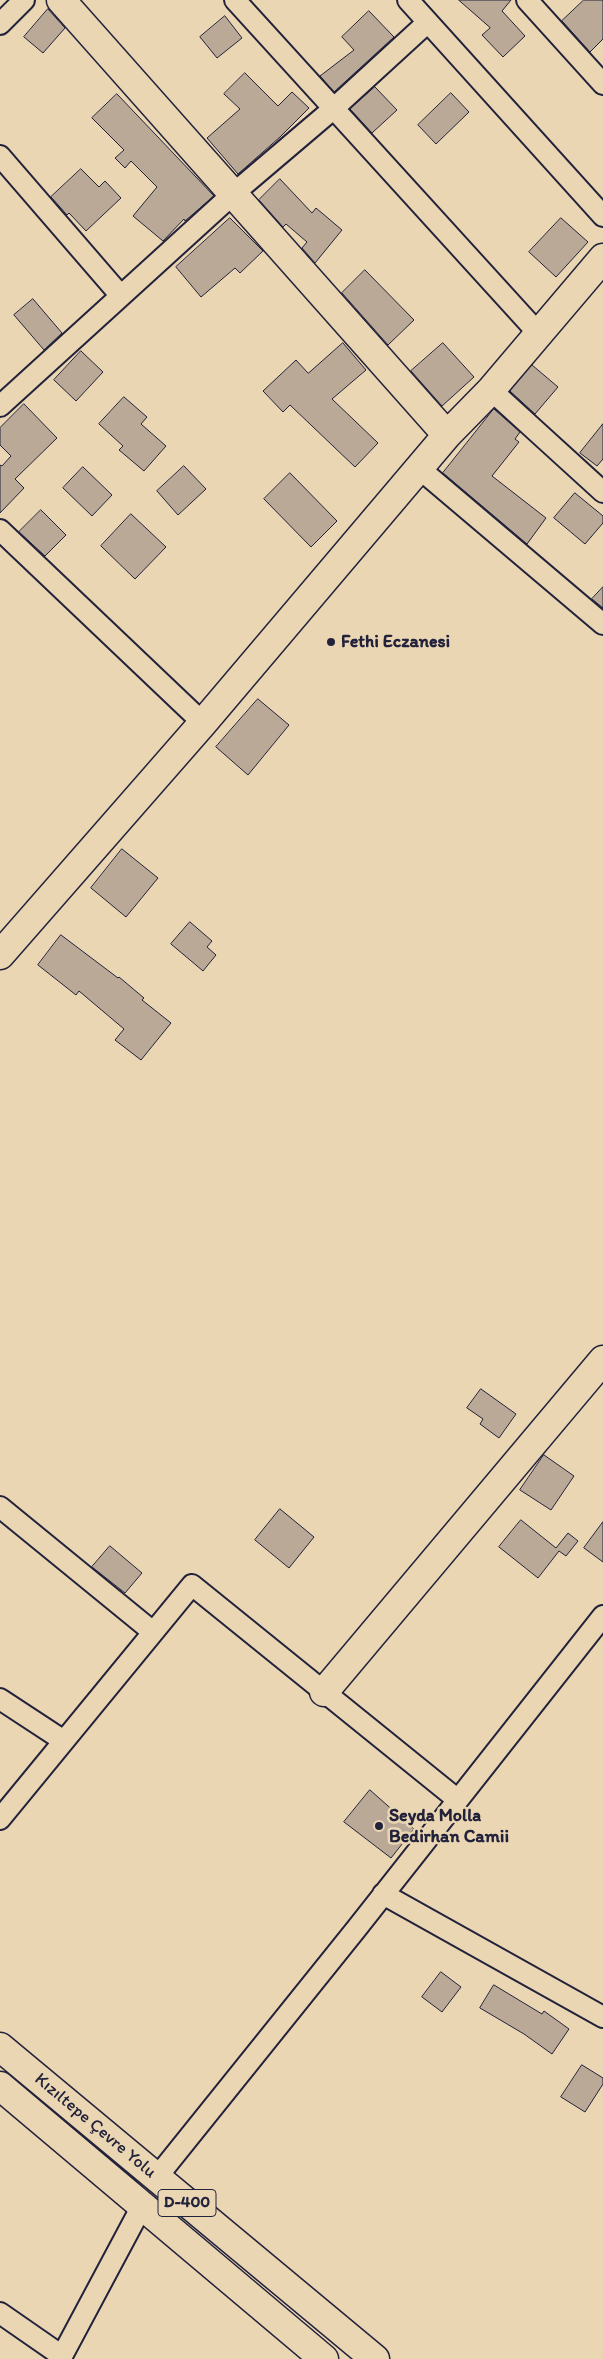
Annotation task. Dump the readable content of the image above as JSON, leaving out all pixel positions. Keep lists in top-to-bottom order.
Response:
{
  "streets": {
    "main road": ["Kızıltepe Çevre Yolu", "D-400"]
  },
  "places": ["Fethi Eczanesi", "Seyda Molla Bedirhan Camii"]
}
